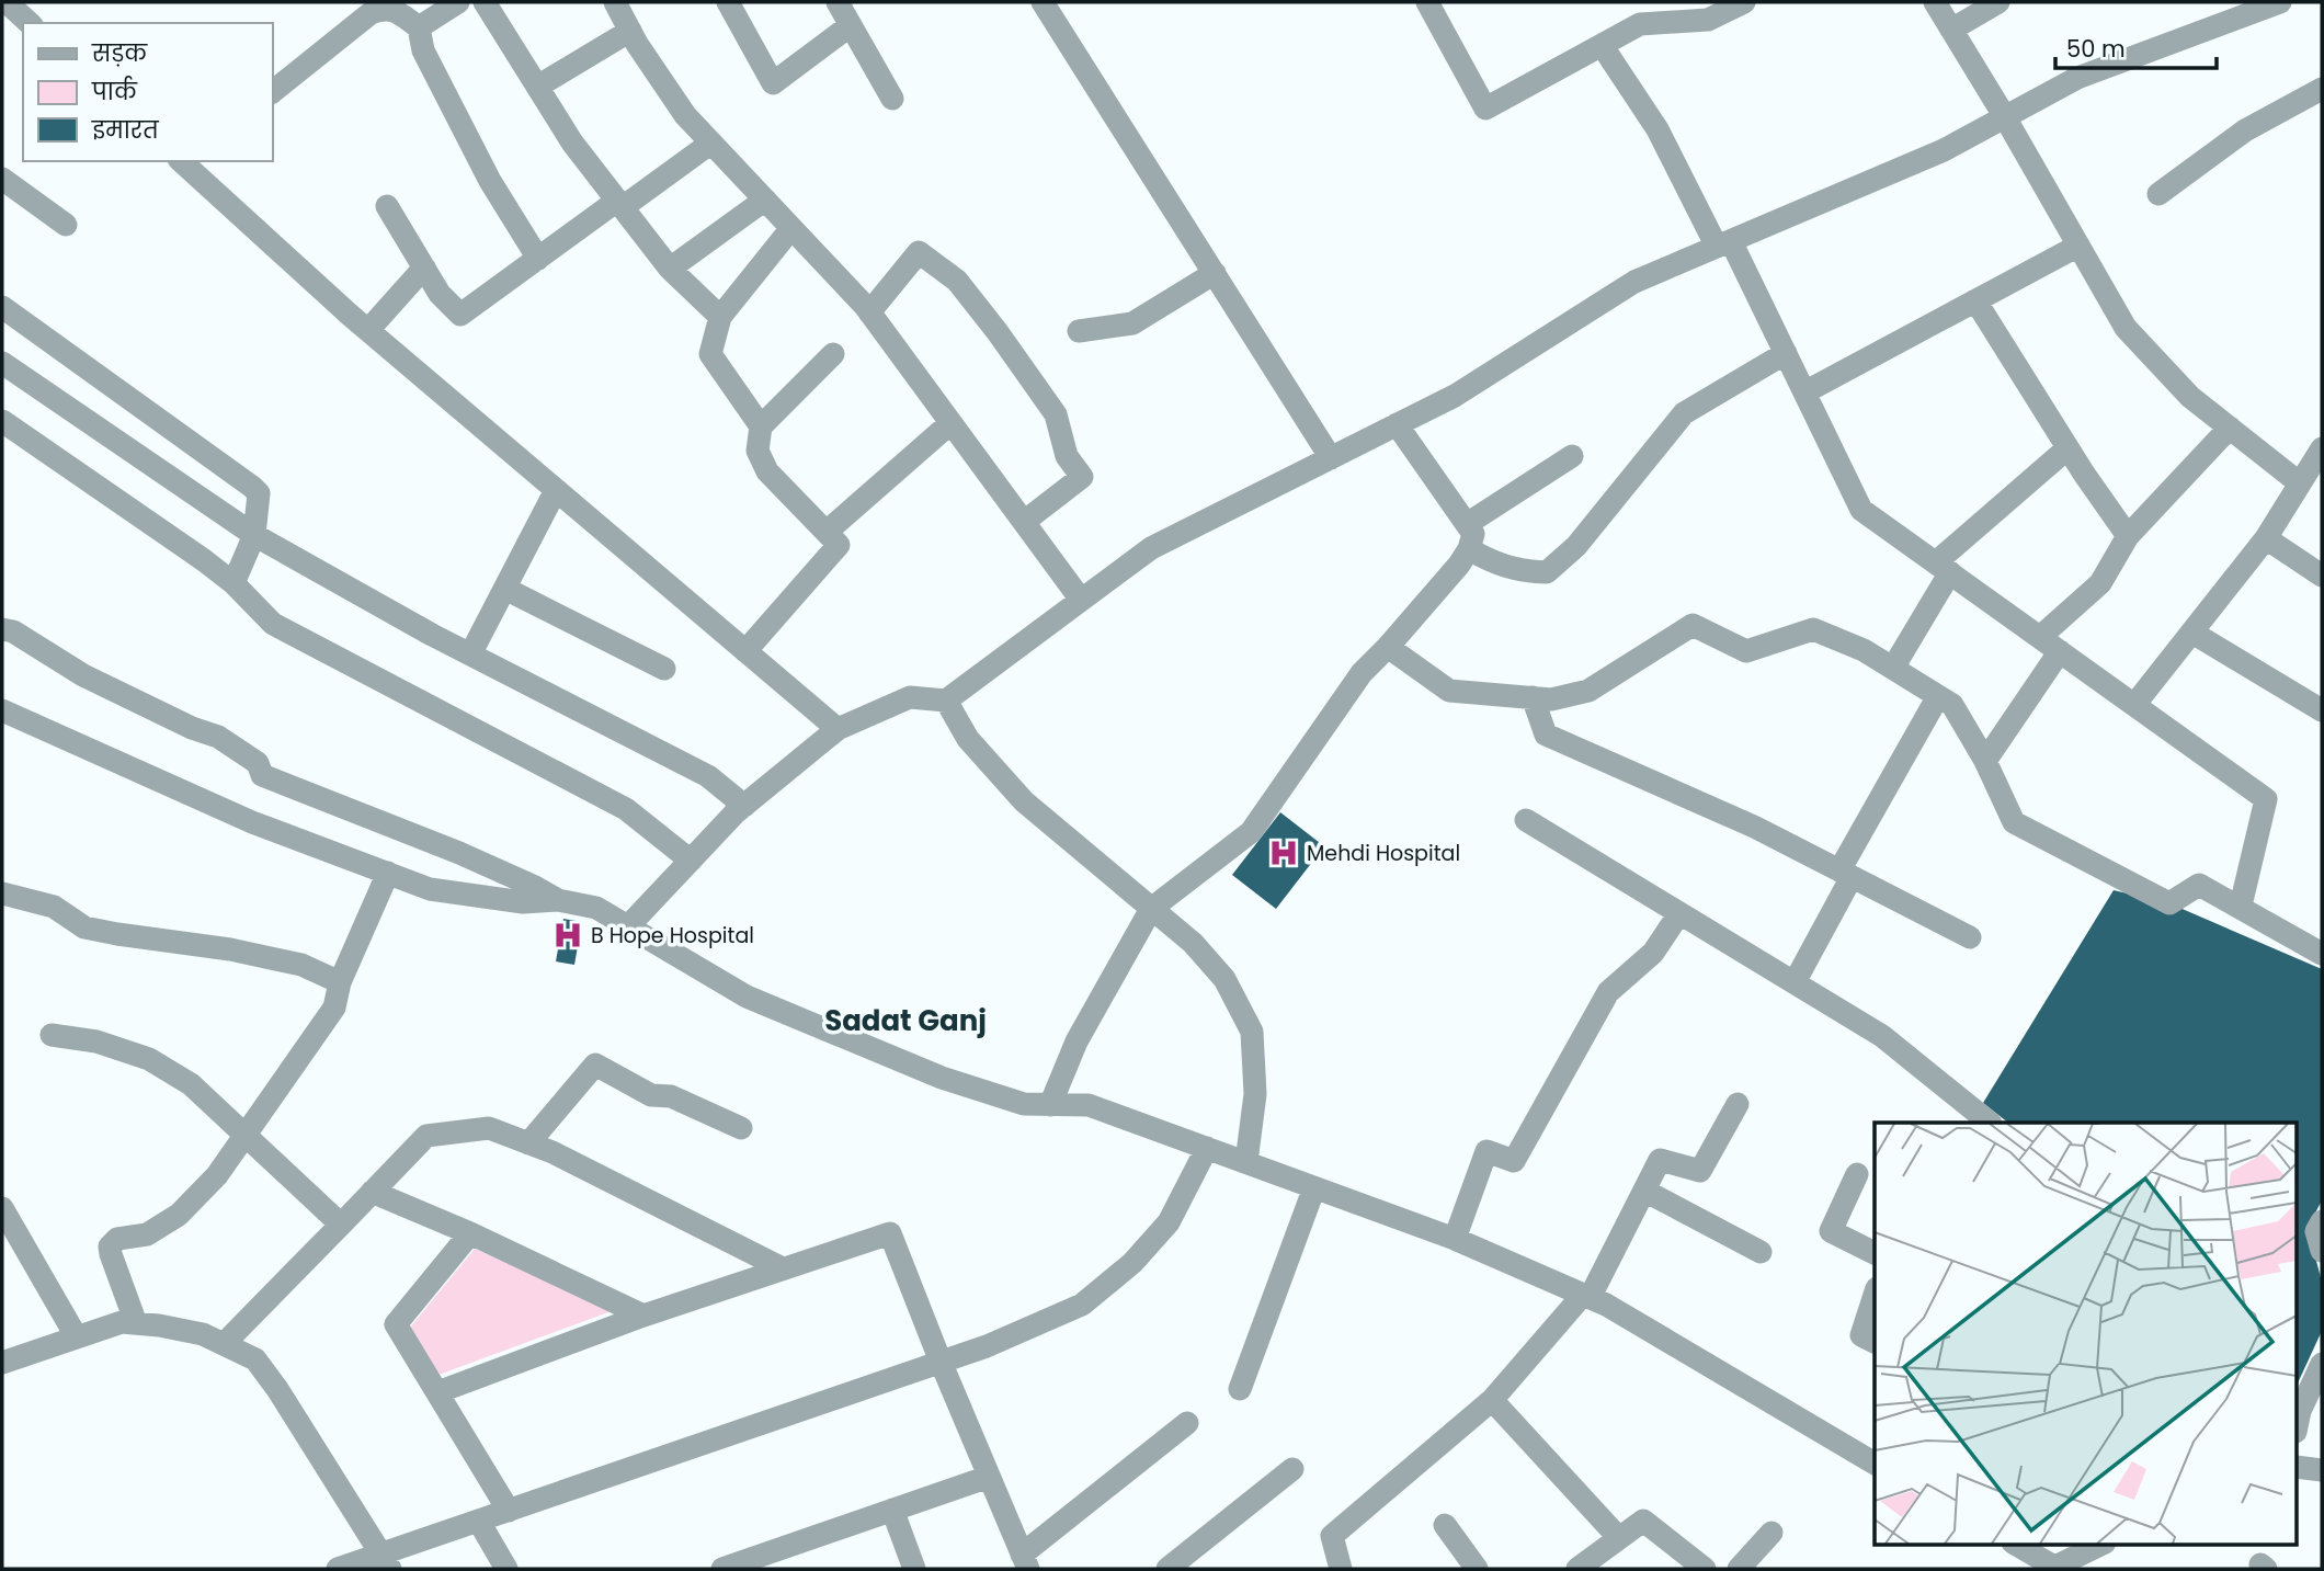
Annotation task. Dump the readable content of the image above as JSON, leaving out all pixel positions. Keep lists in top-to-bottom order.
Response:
{
  "districts": ["Sadat Ganj"],
  "places": {
    "hospital": ["Mehdi Hospital", "B Hope Hospital"]
  },
  "legend": ["सड़क", "पार्क", "इमारत"],
  "scale_bar": "50 m"
}
